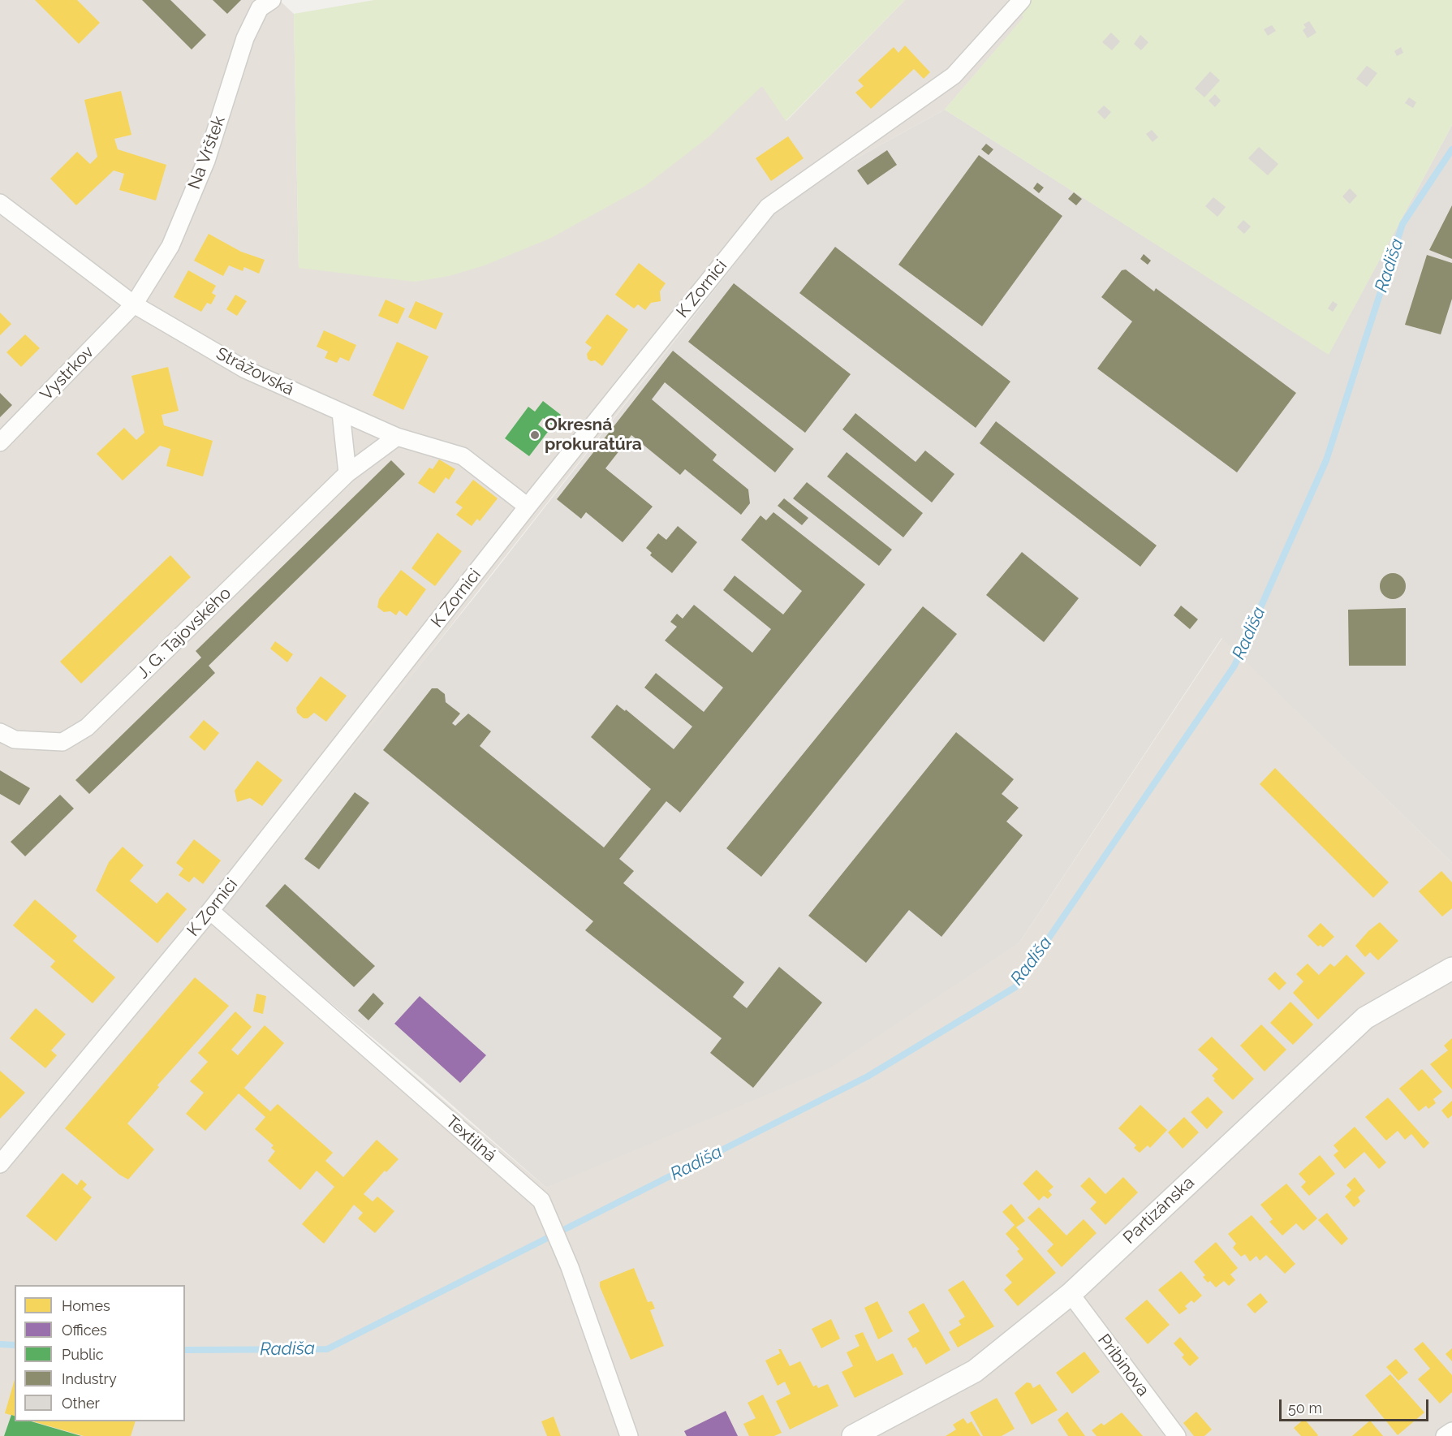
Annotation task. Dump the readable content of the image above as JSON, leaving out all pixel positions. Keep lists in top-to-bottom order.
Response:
{
  "streets": {
    "street": [
      "Na Vrštek",
      "K Zornici",
      "Strážovská",
      "Vystrkov",
      "J. G. Tajovského",
      "Textilná",
      "Partizánska",
      "Pribinova"
    ]
  },
  "crossings": [
    ["Na Vrštek", "Strážovská"],
    ["Na Vrštek", "Vystrkov"],
    ["K Zornici", "Strážovská"],
    ["K Zornici", "Textilná"],
    ["Strážovská", "Vystrkov"],
    ["Strážovská", "J. G. Tajovského"],
    ["Partizánska", "Pribinova"]
  ],
  "water": ["Radiša"],
  "places": ["Okresná prokuratúra"],
  "legend": [
    "Homes",
    "Offices",
    "Public",
    "Industry",
    "Other"
  ],
  "scale_bar": "50 m"
}
